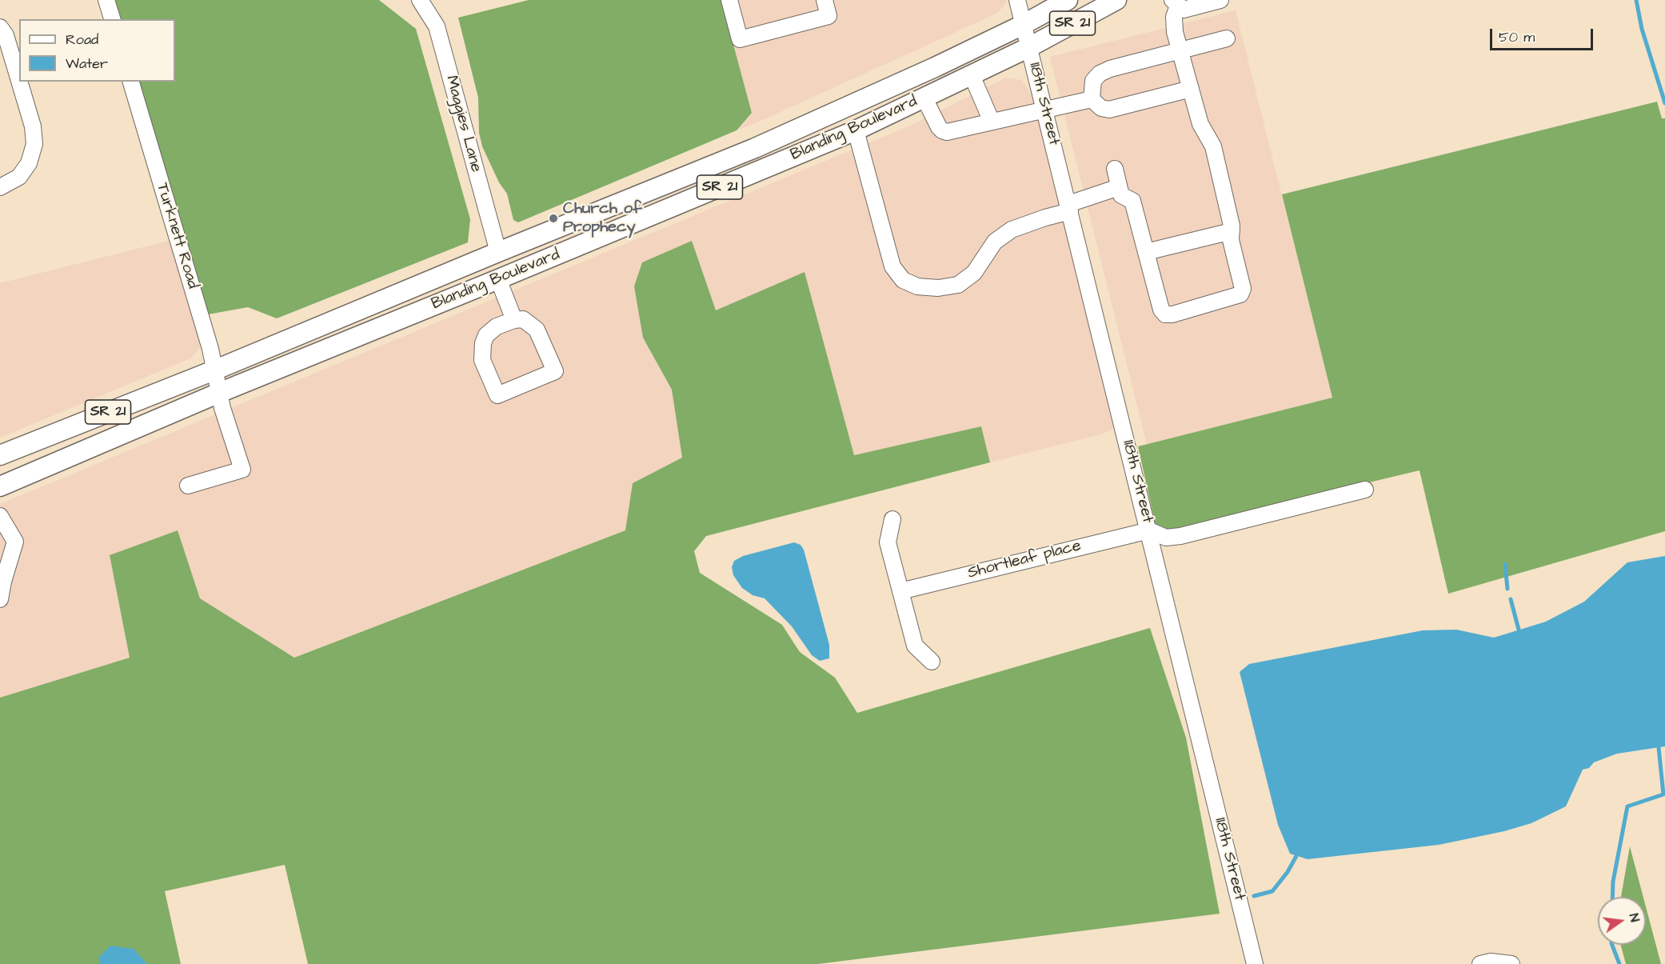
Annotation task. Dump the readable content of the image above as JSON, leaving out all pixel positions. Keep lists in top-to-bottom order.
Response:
{
  "streets": {
    "main road": ["SR 21", "Blanding Boulevard"],
    "street": [
      "118th Street",
      "Maggies Lane",
      "Turknett Road",
      "Shortleaf place"
    ]
  },
  "crossings": [
    ["118th Street", "Blanding Boulevard"],
    ["118th Street", "Shortleaf place"],
    ["Maggies Lane", "Blanding Boulevard"],
    ["Blanding Boulevard", "Turknett Road"]
  ],
  "places": ["Church of Prophecy"],
  "legend": ["Road", "Water"],
  "scale_bar": "50 m",
  "north": "right"
}
